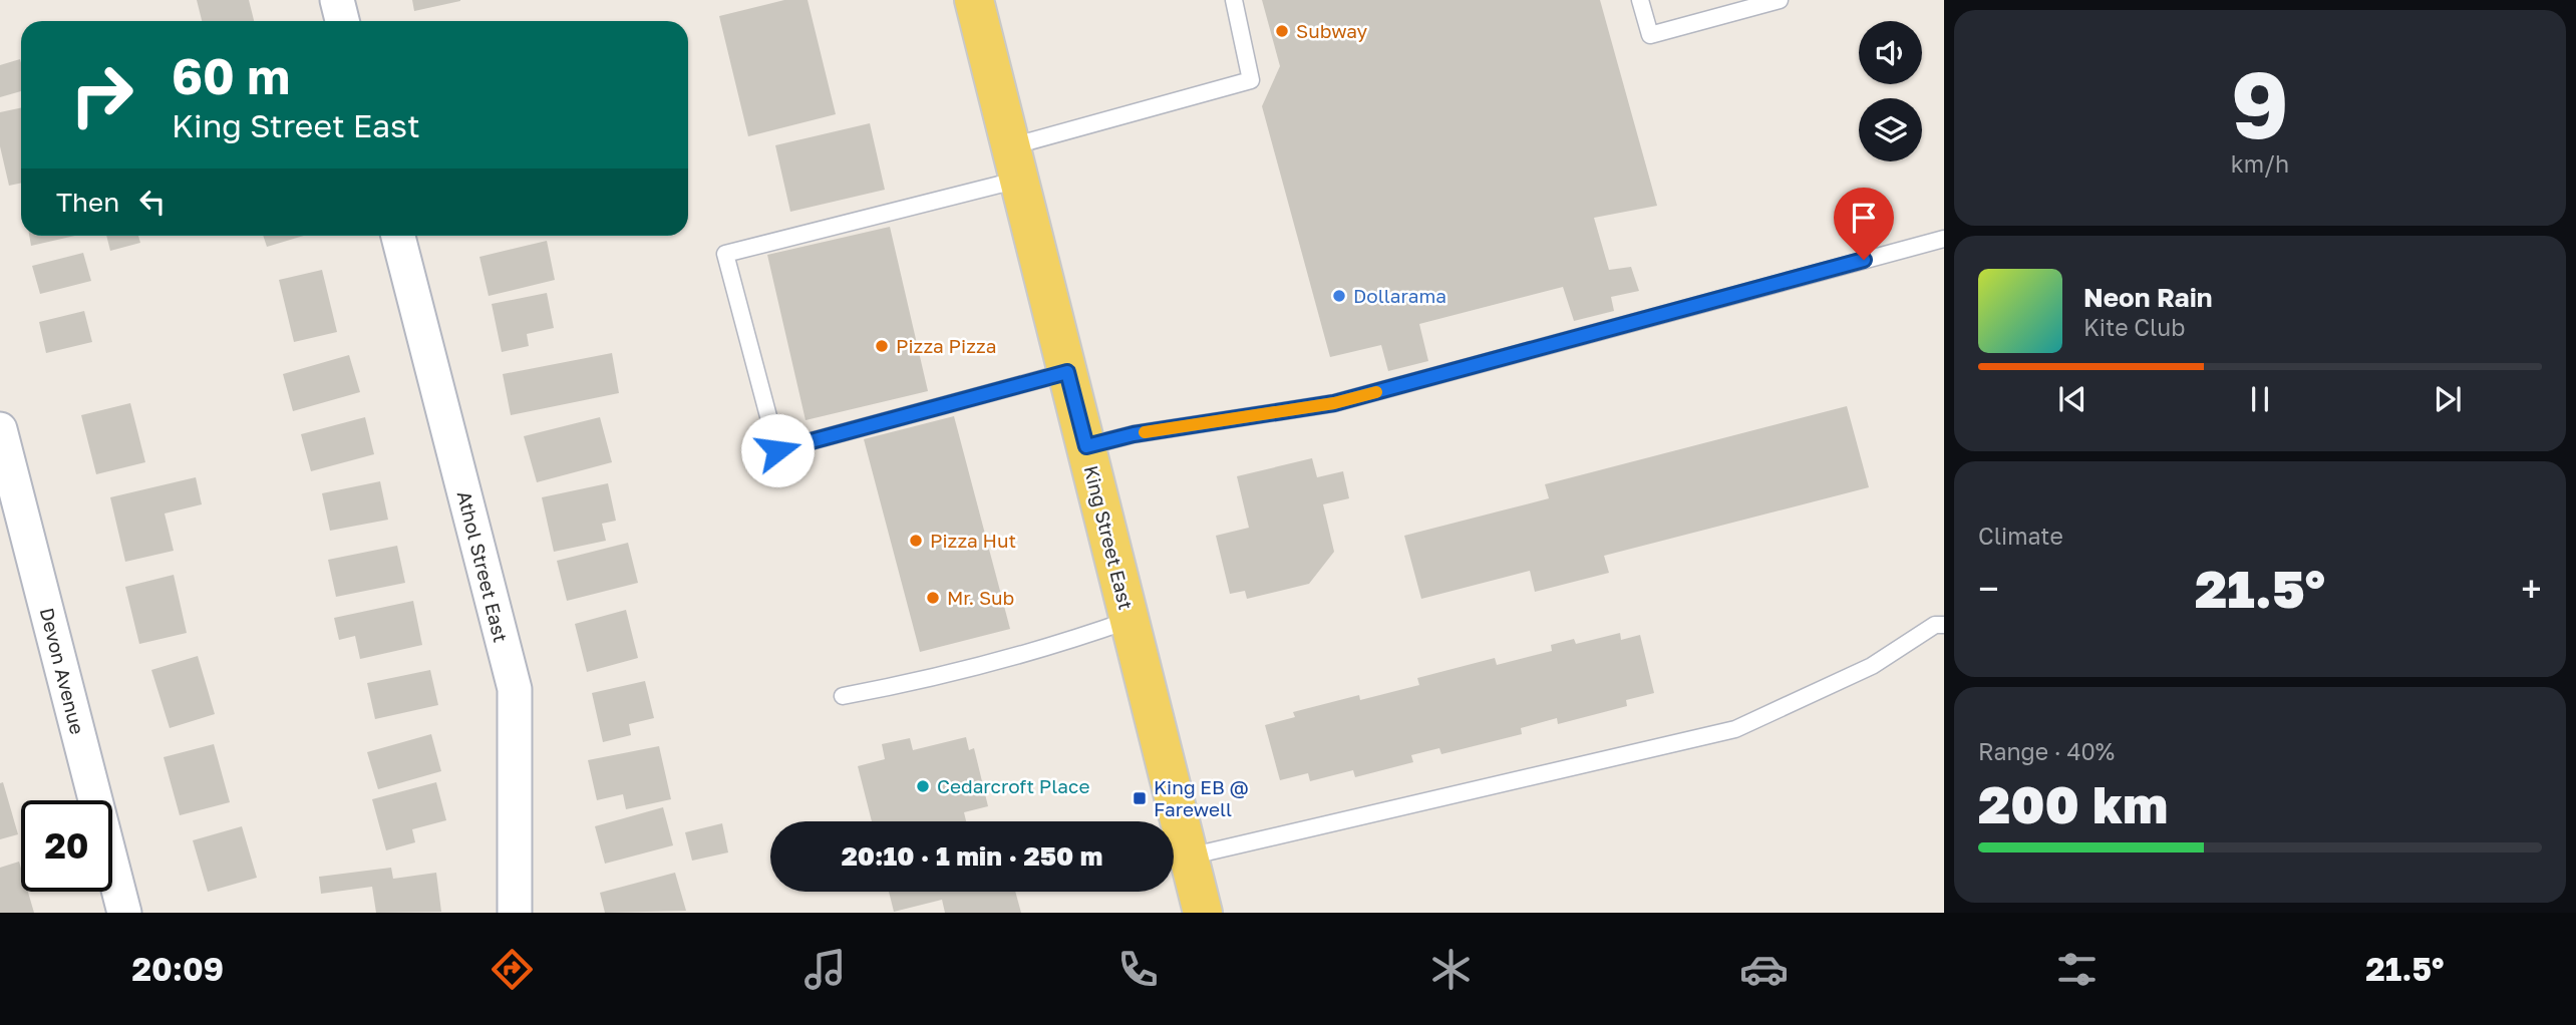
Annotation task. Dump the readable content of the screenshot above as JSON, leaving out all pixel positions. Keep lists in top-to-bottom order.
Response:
{
  "streets": {
    "main road": ["King Street East"],
    "street": ["Athol Street East", "Devon Avenue"]
  },
  "places": {
    "other": [
      "Subway",
      "Dollarama",
      "Pizza Pizza",
      "Pizza Hut",
      "Mr. Sub",
      "Cedarcroft Place"
    ],
    "transit": ["King EB @ Farewell"]
  },
  "page": {
    "tile": [
      ["9", "km/h"],
      "Climate",
      ["Range · 40%", "200 km"]
    ],
    "turn": ["60 m", "King Street East"],
    "then": "Then",
    "song": ["Neon Rain", "Kite Club"],
    "heat": ["−", "21.5°", "+"],
    "limit": "20",
    "trip": "20:10 · 1 min · 250 m",
    "tabs": ["20:09", "21.5°"]
  }
}
